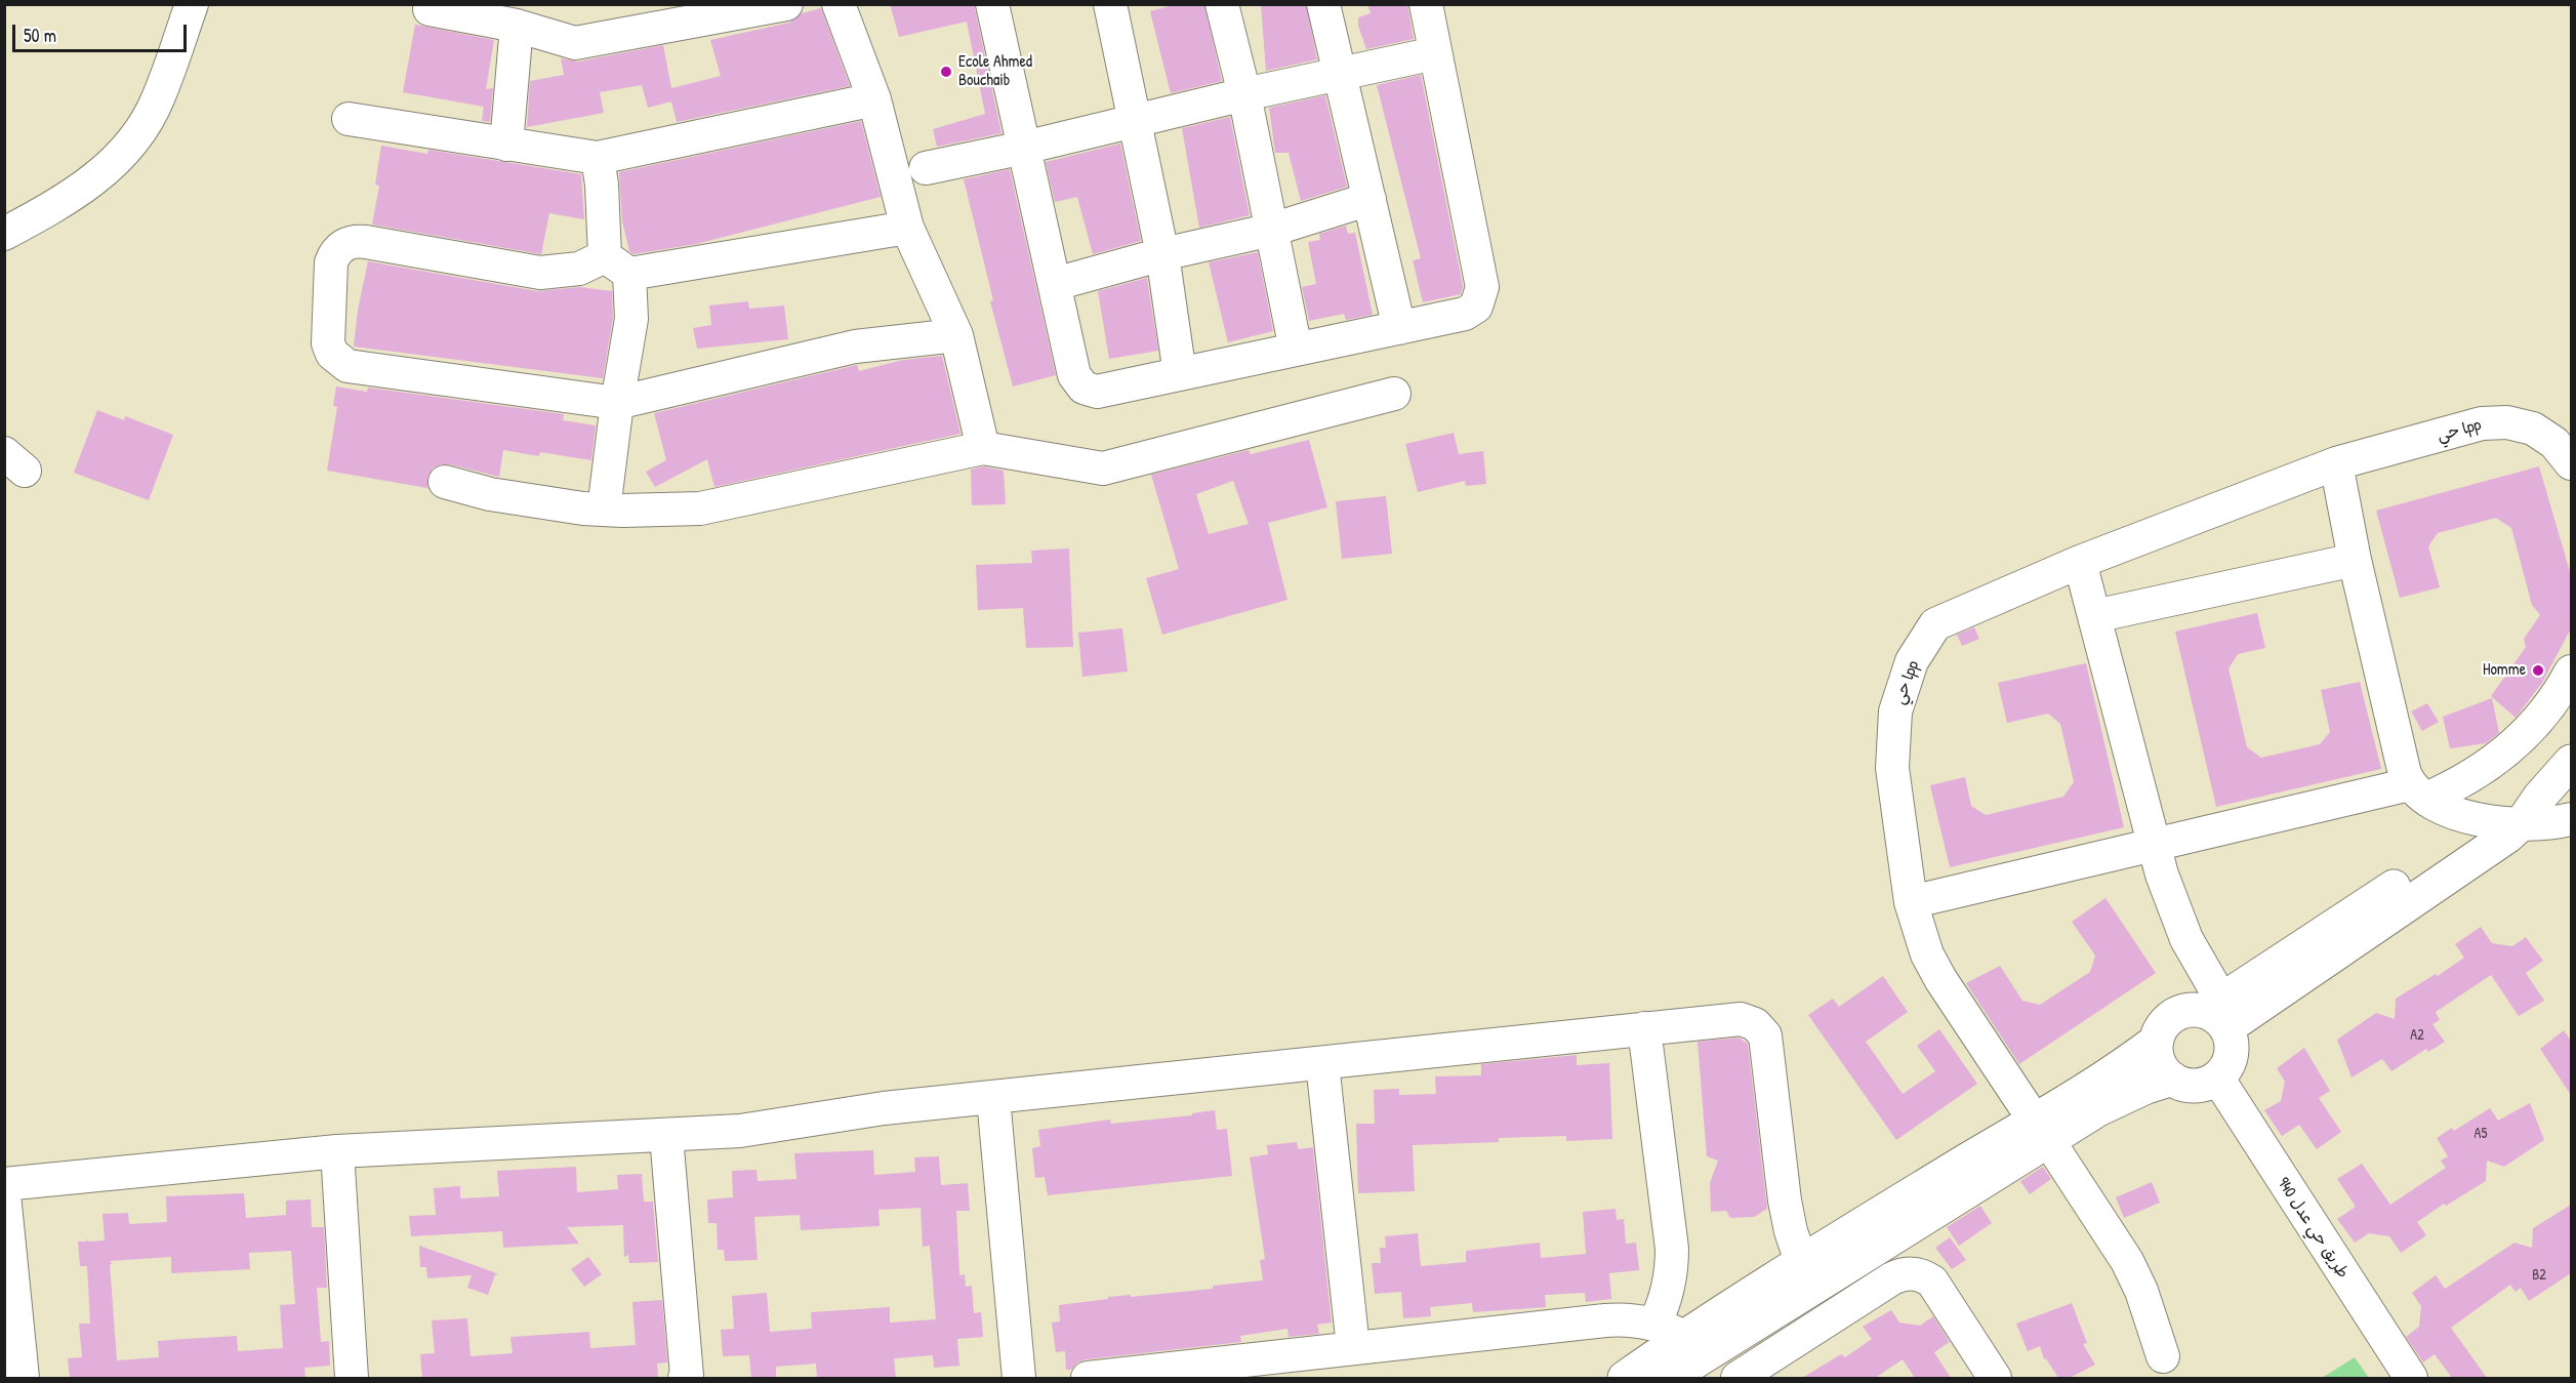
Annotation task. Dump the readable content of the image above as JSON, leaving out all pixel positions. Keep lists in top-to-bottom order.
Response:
{
  "streets": {
    "street": ["حي lpp", "طريق حي عدل 940"]
  },
  "places": ["Ecole Ahmed Bouchaib", "Homme"],
  "house_numbers": ["A2", "A5", "B2"],
  "scale_bar": "50 m"
}
